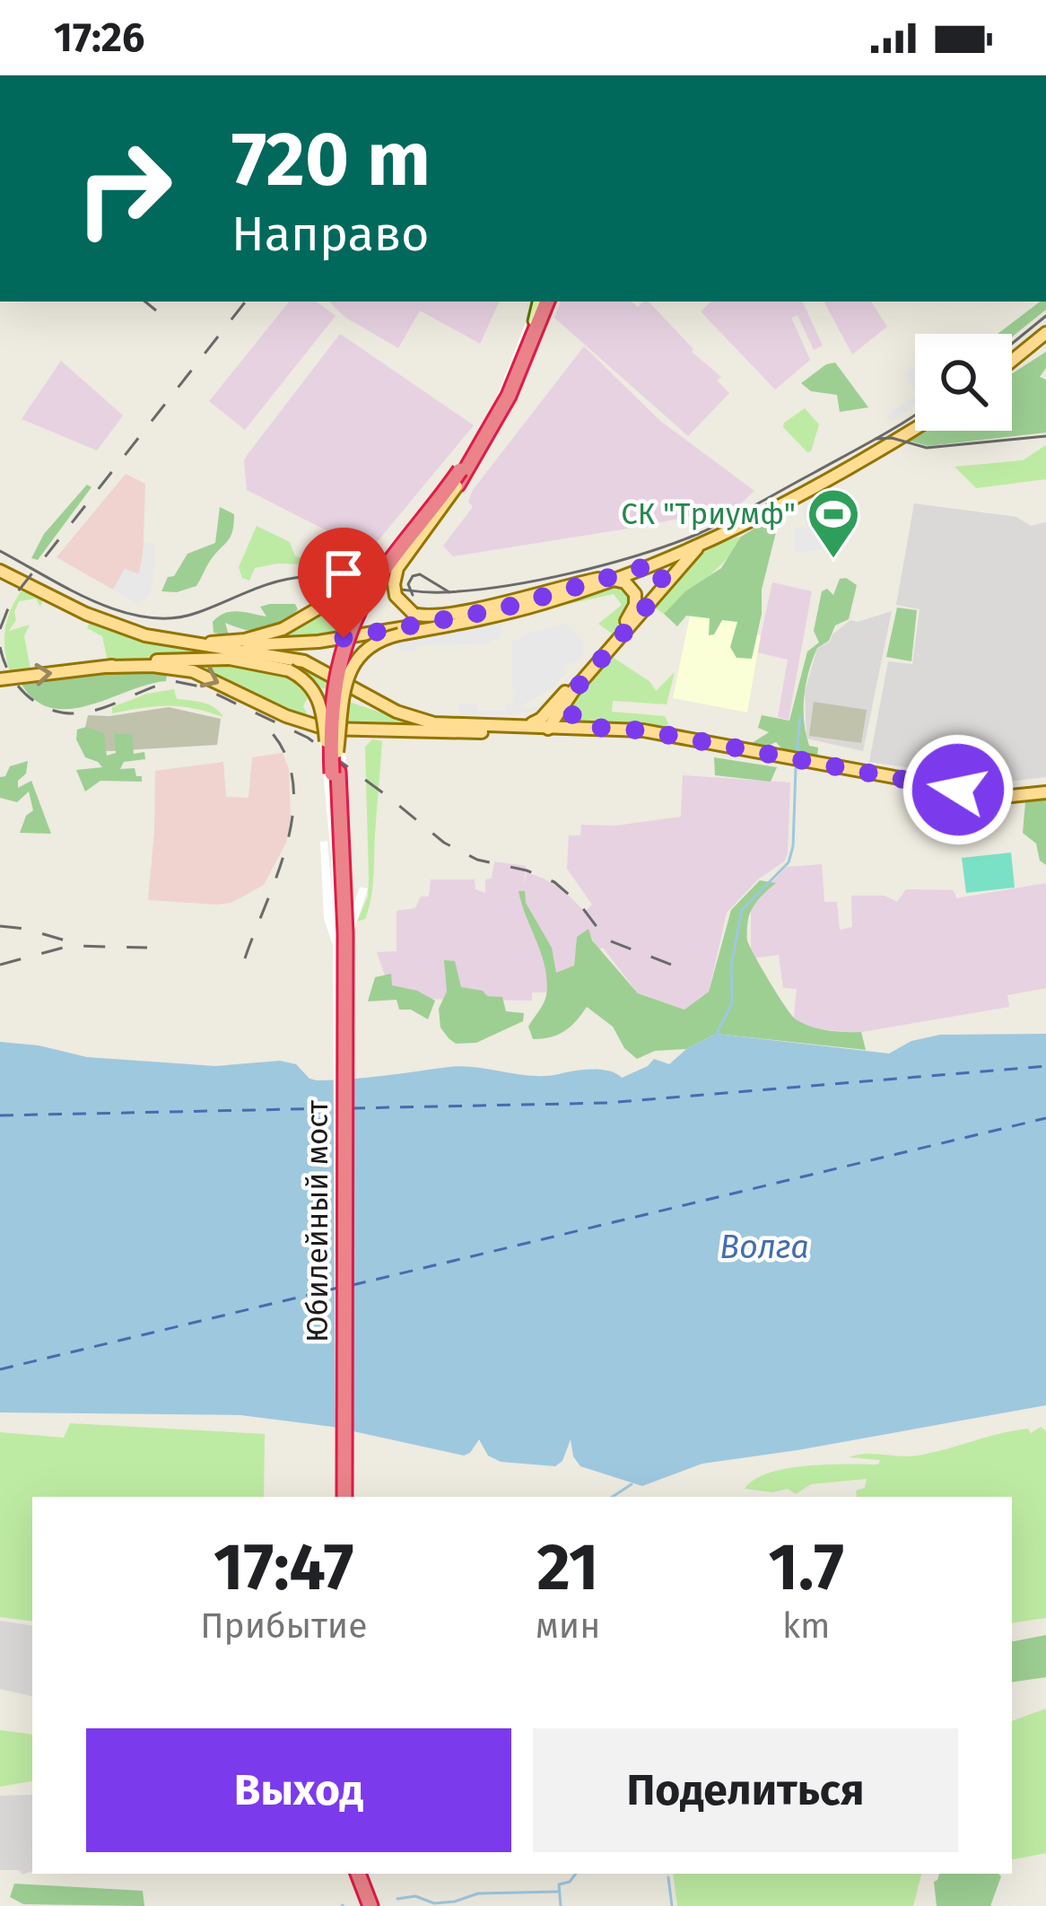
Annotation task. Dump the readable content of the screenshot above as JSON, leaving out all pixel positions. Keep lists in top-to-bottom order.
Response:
{
  "streets": {
    "highway": ["Юбилейный мост"]
  },
  "water": ["Волга"],
  "places": {
    "sports": ["СК \"Триумф\""]
  },
  "page": {
    "status": "17:26",
    "turn": ["720 m", "Направо"],
    "eta": [
      "17:47",
      "Прибытие",
      "21",
      "мин",
      "1.7",
      "km"
    ],
    "buttons": ["Выход", "Поделиться"]
  }
}
